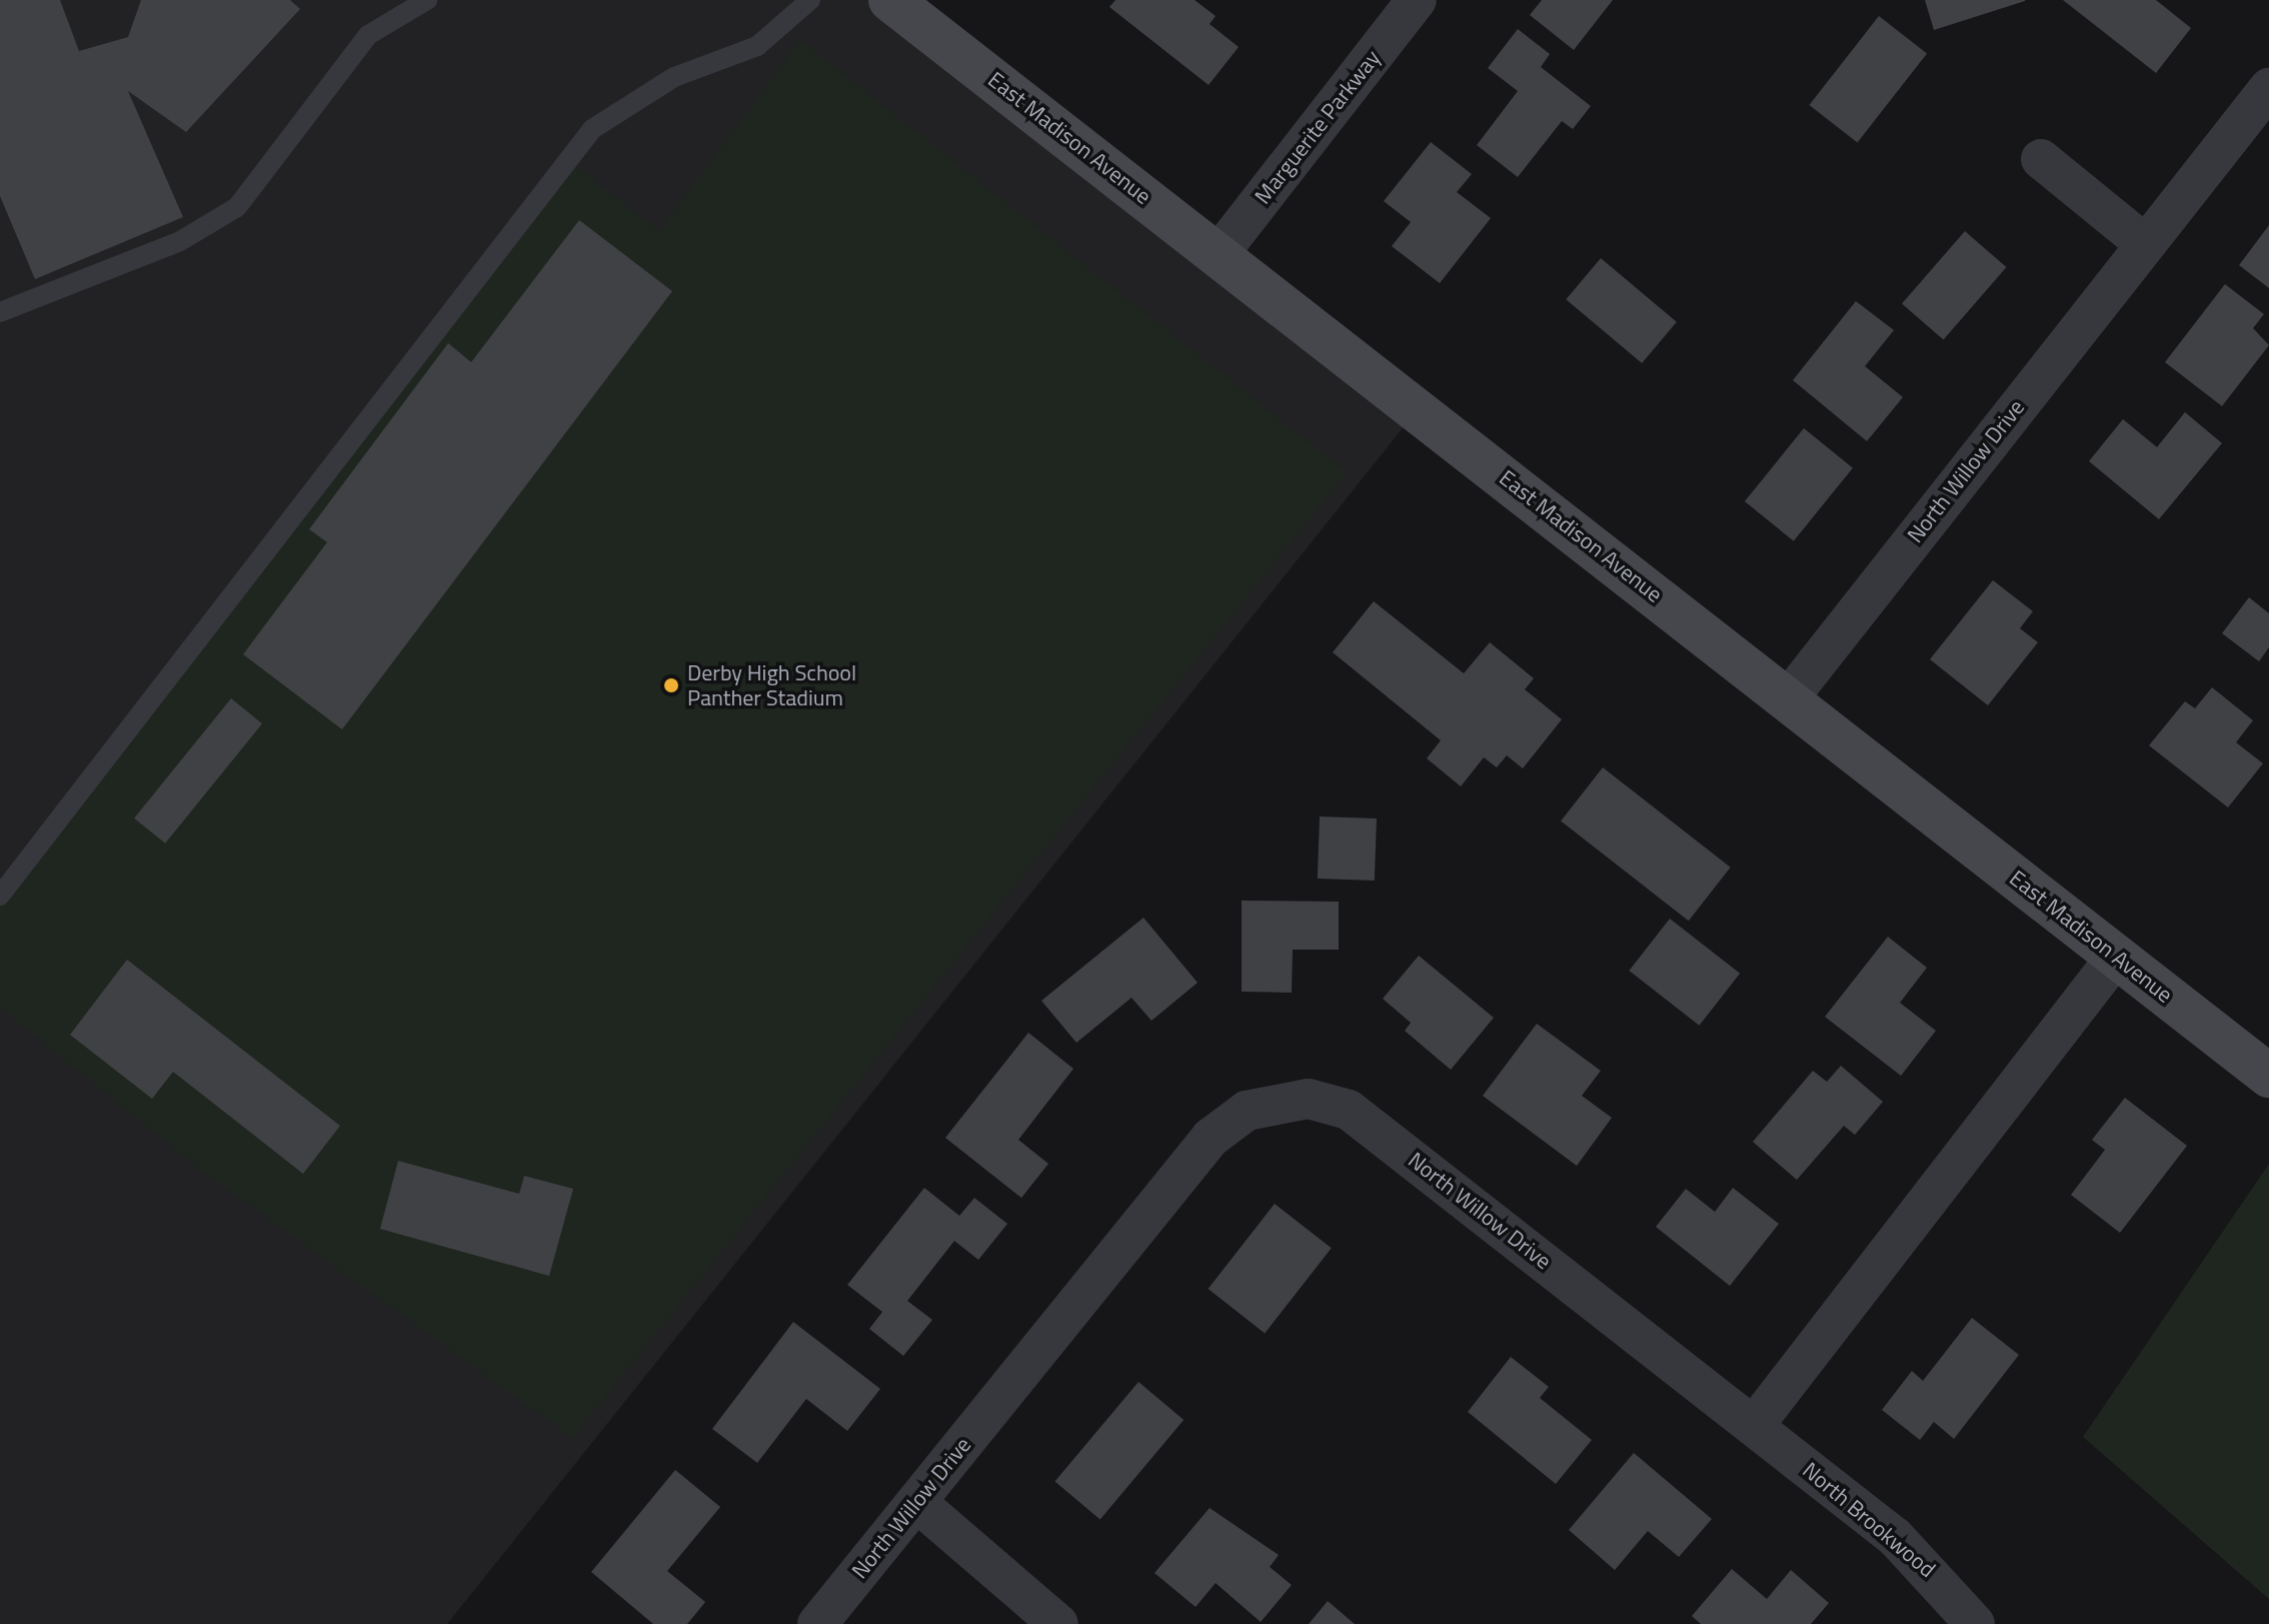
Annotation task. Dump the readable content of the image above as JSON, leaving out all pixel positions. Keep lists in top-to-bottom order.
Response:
{
  "streets": {
    "main road": ["East Madison Avenue"],
    "street": ["Marguerite Parkway", "North Willow Drive", "North Brookwood"]
  },
  "crossings": [
    ["Marguerite Parkway", "East Madison Avenue"],
    ["East Madison Avenue", "North Willow Drive"],
    ["North Willow Drive", "North Brookwood"]
  ],
  "places": ["Derby High School Panther Stadium"]
}
